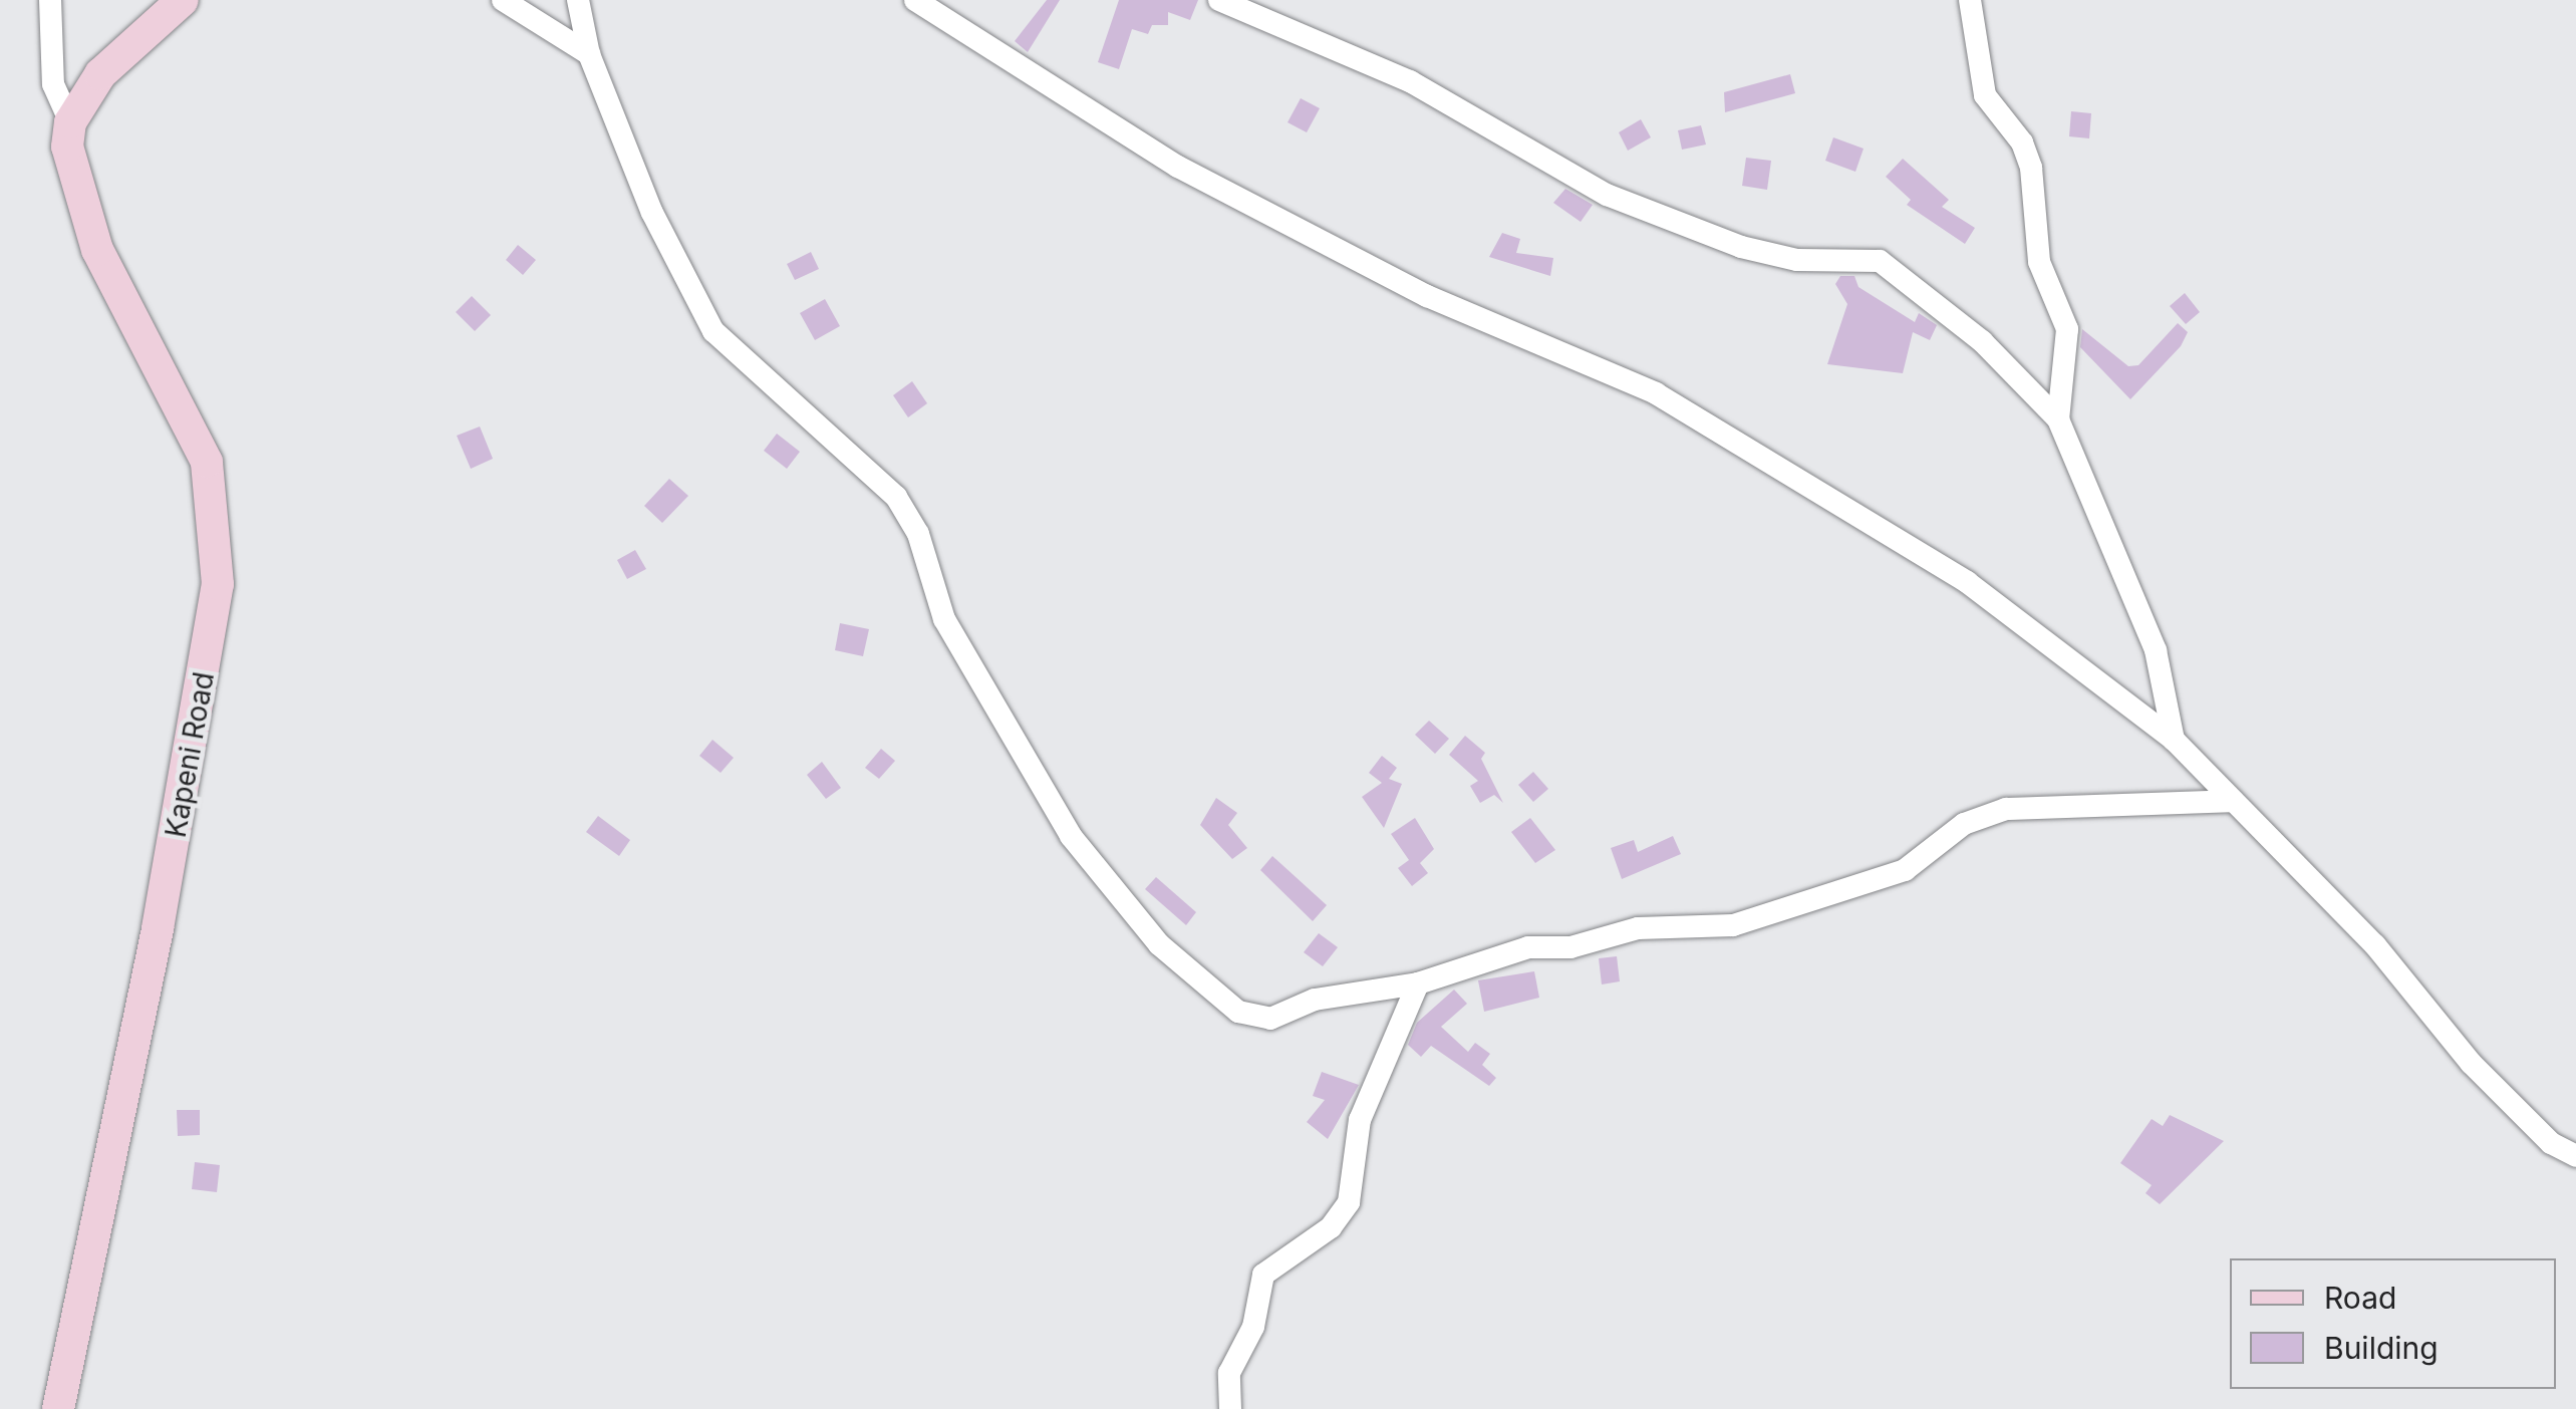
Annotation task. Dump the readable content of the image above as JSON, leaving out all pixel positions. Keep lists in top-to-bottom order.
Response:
{
  "streets": {
    "main road": ["Kapeni Road"]
  },
  "legend": ["Road", "Building"]
}
